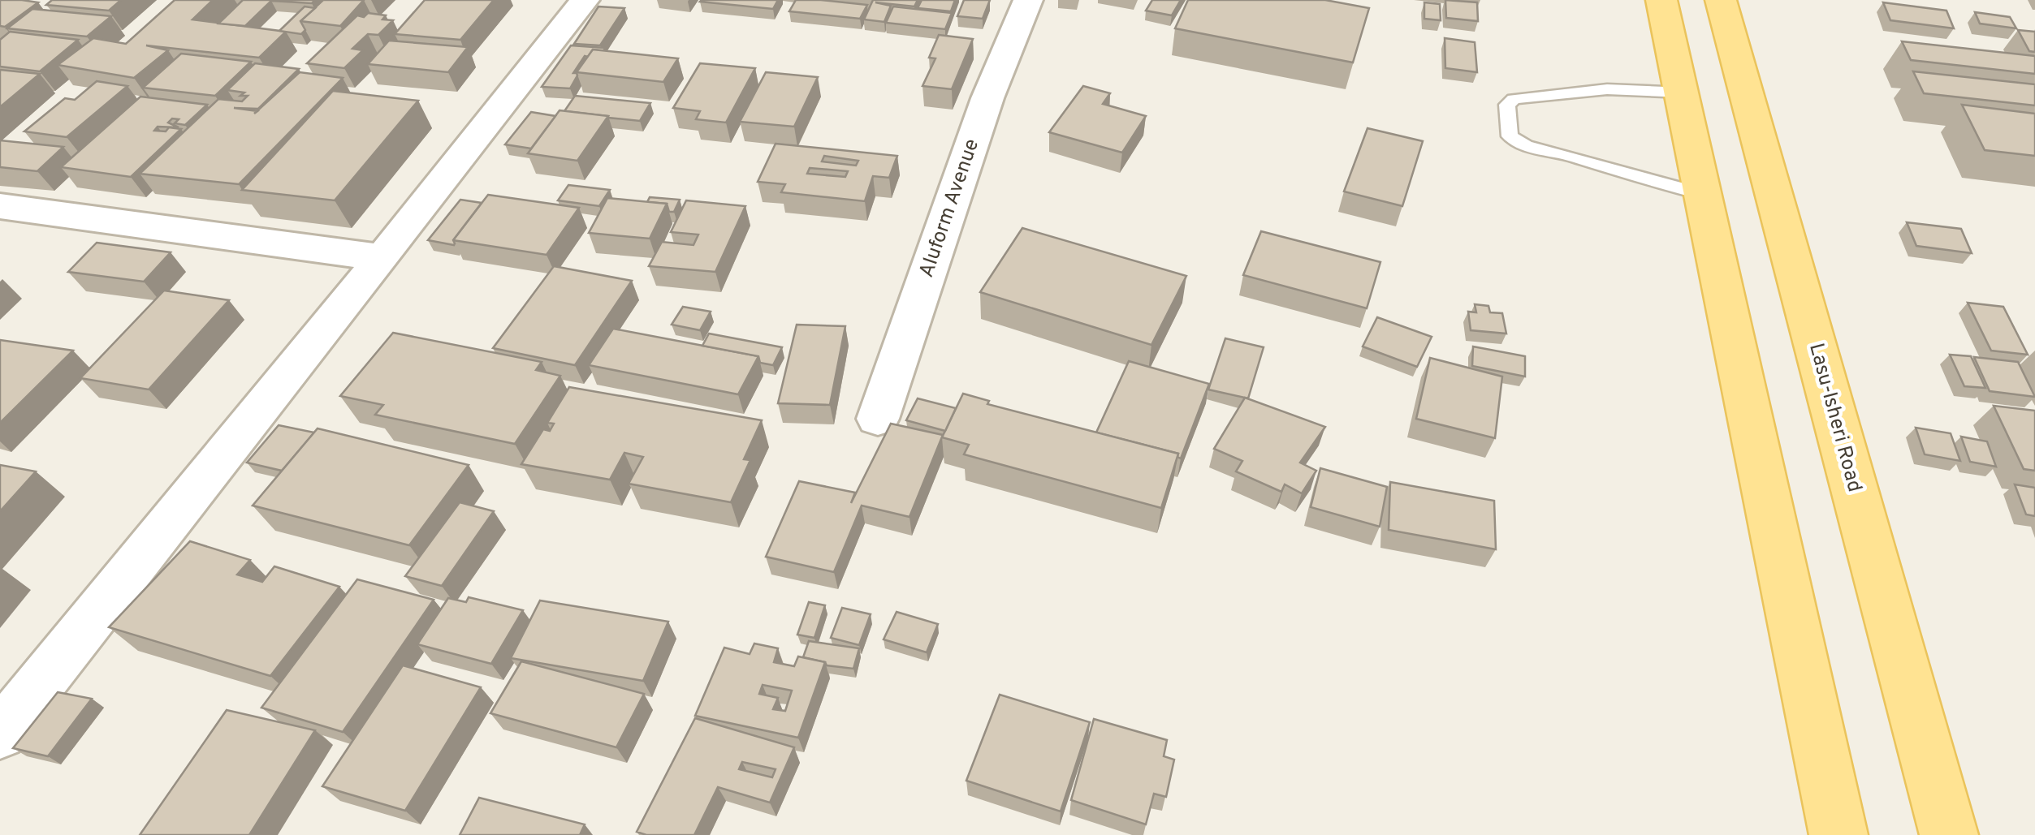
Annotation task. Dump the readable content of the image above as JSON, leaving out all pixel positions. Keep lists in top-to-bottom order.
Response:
{
  "streets": {
    "main road": ["Lasu-Isheri Road"],
    "street": ["Aluform Avenue"]
  }
}
